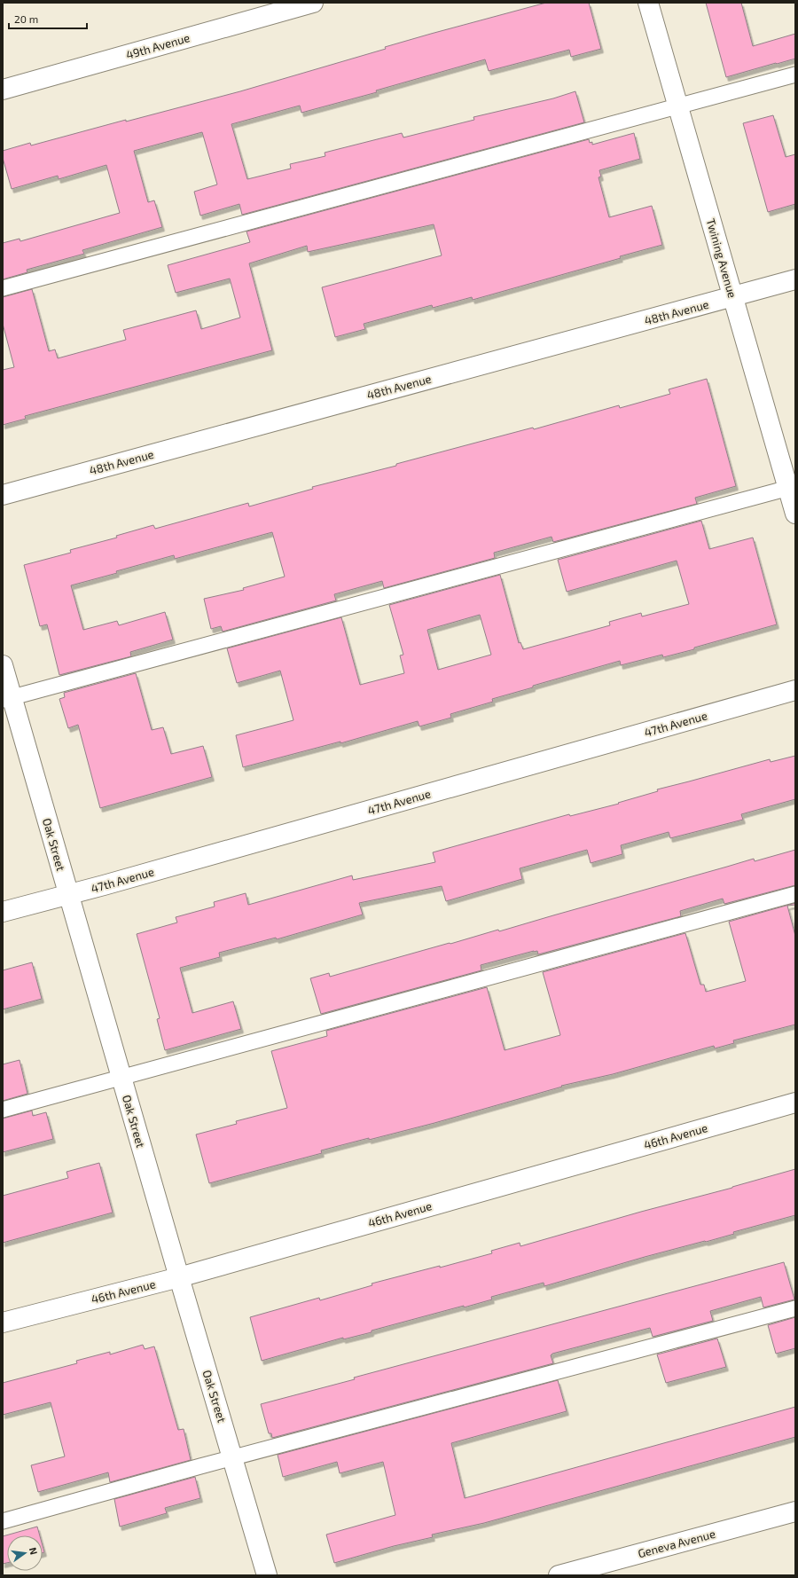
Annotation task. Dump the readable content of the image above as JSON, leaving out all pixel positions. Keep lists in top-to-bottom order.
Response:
{
  "streets": {
    "street": [
      "49th Avenue",
      "Twining Avenue",
      "48th Avenue",
      "47th Avenue",
      "Oak Street",
      "46th Avenue",
      "Geneva Avenue"
    ]
  },
  "crossings": [
    ["Twining Avenue", "48th Avenue"],
    ["47th Avenue", "Oak Street"],
    ["Oak Street", "46th Avenue"]
  ],
  "scale_bar": "20 m",
  "north": "right"
}
